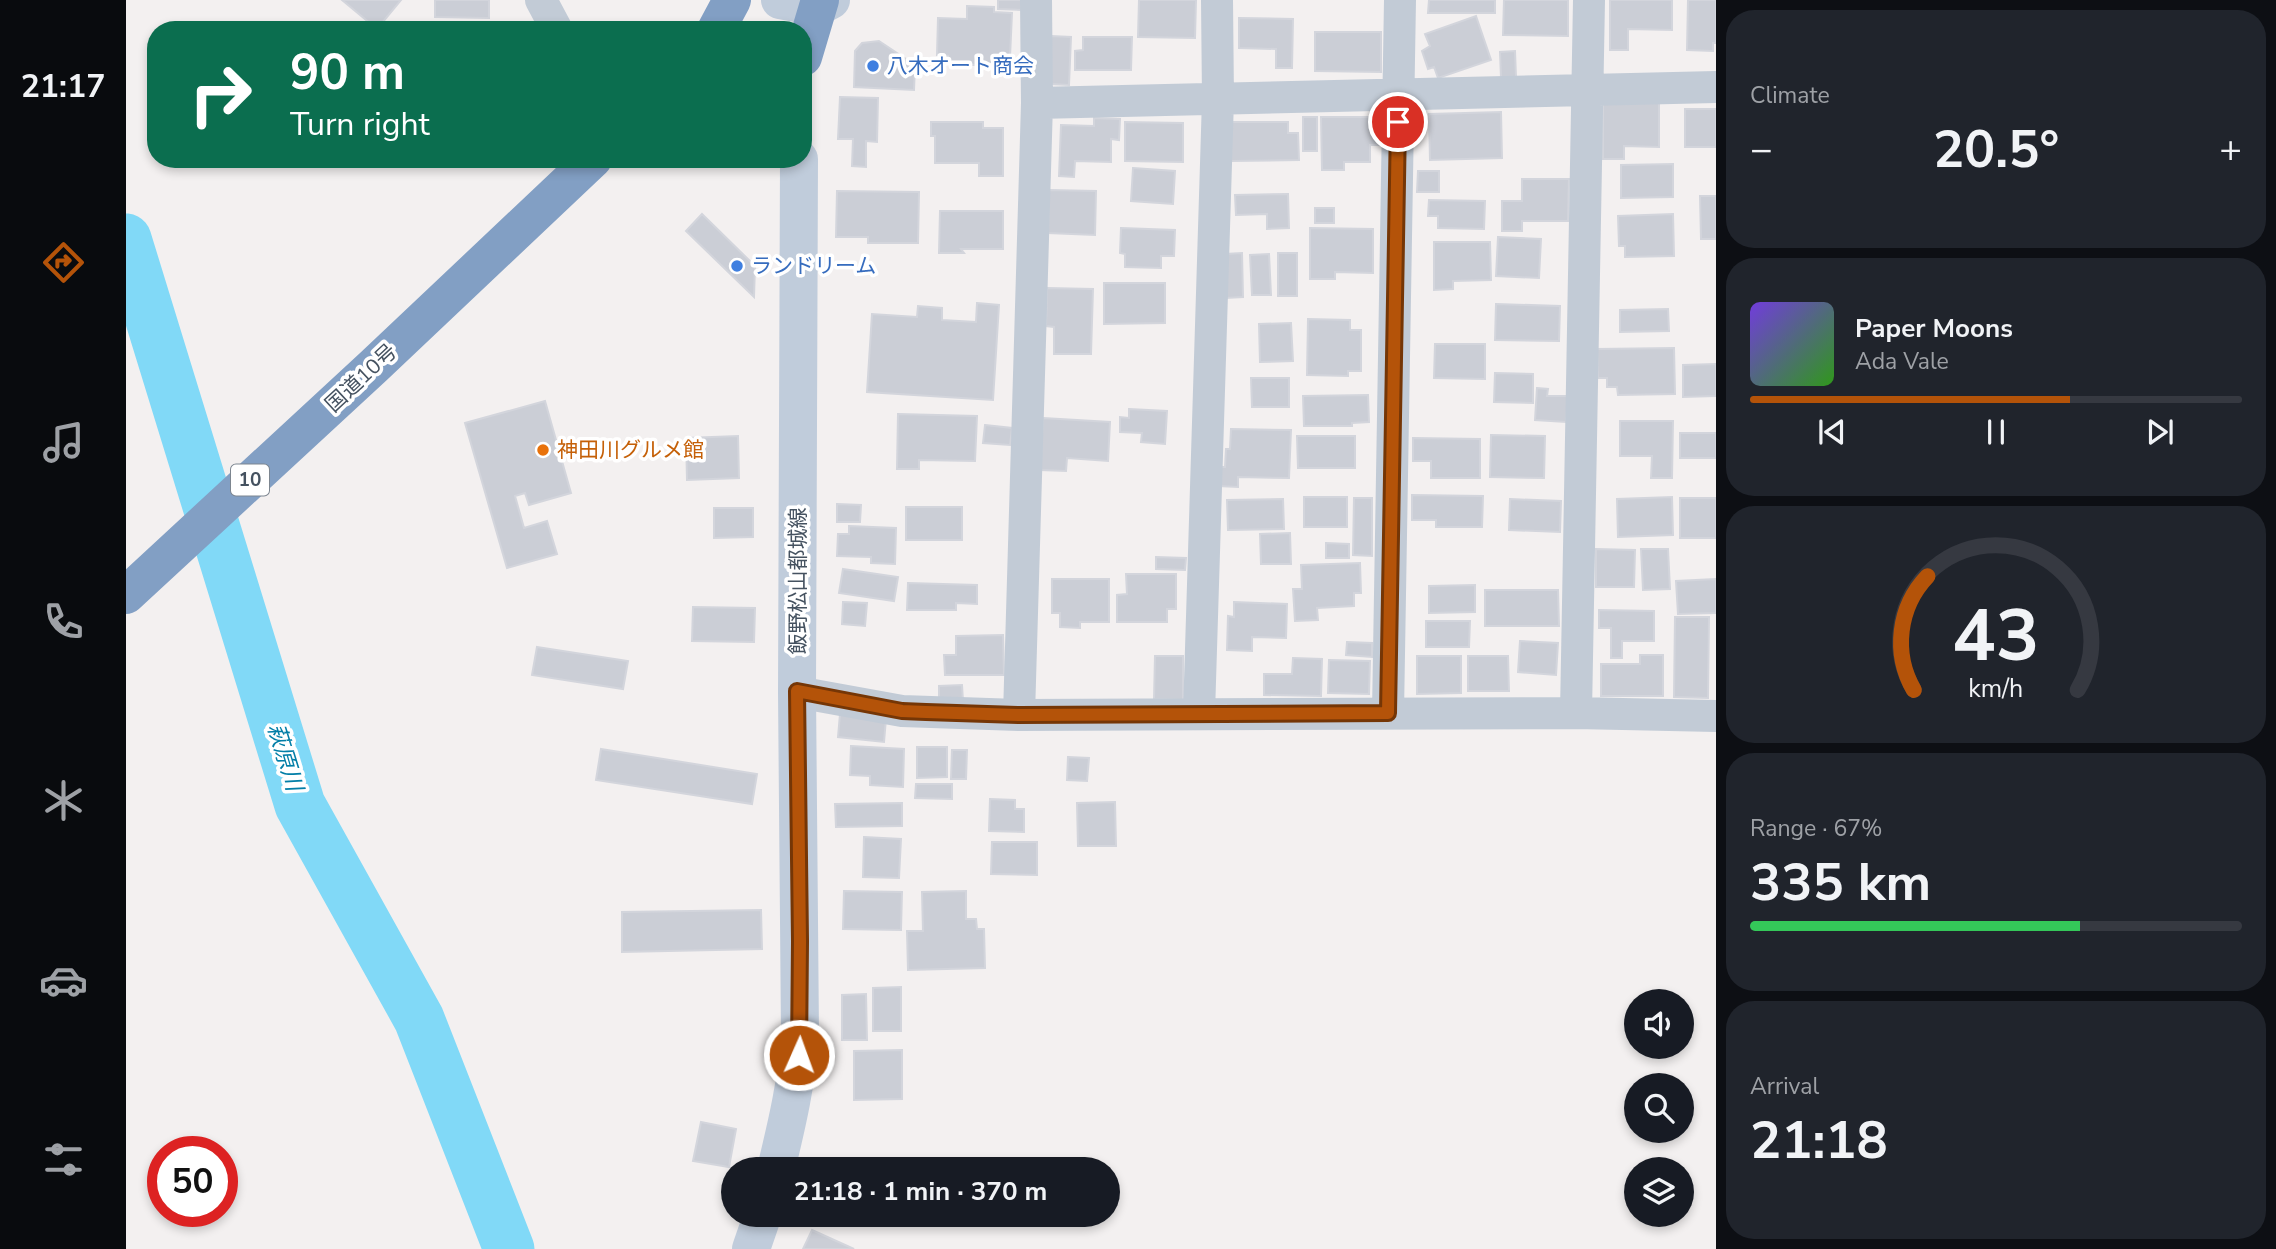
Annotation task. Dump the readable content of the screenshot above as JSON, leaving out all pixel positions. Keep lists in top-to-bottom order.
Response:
{
  "streets": {
    "highway": ["国道10号", "10"],
    "main road": ["飯野松山都城線"]
  },
  "water": ["萩原川"],
  "places": ["八木オート商会", "ランドリーム", "神田川グルメ館"],
  "page": {
    "tabs": "21:17",
    "tile": [
      "Climate",
      ["Range · 67%", "335 km"],
      ["Arrival", "21:18"]
    ],
    "turn": ["90 m", "Turn right"],
    "heat": ["−", "20.5°", "+"],
    "song": ["Paper Moons", "Ada Vale"],
    "limit": "50",
    "trip": "21:18 · 1 min · 370 m",
    "gauge": ["43", "km/h"]
  }
}
